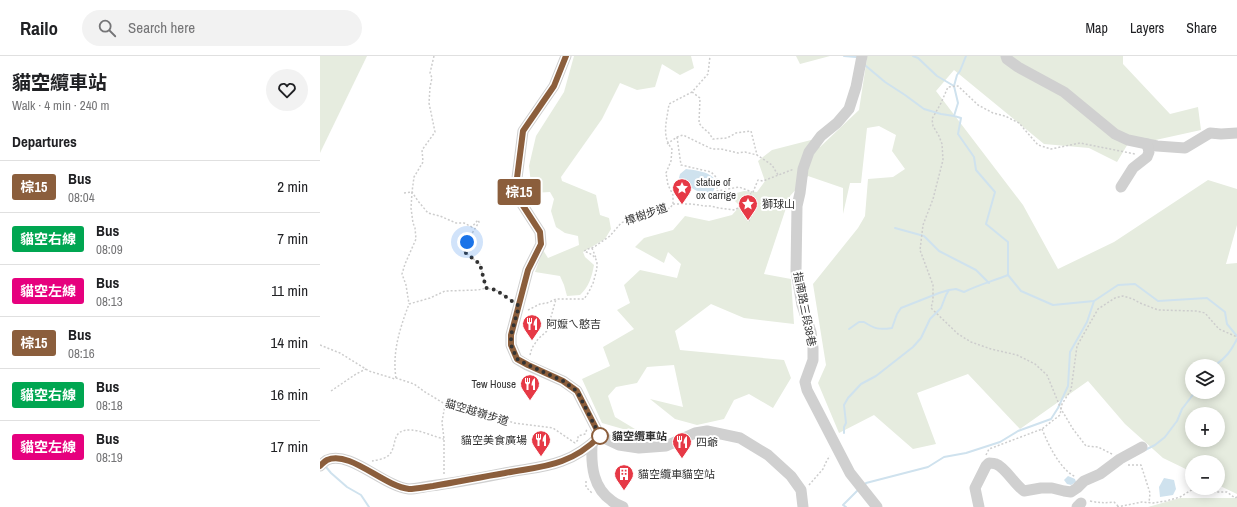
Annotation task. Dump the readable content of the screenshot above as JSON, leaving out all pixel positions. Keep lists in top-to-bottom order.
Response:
{
  "streets": {
    "street": ["指南路三段38巷"],
    "path": ["樟樹步道", "貓空越嶺步道"]
  },
  "places": {
    "place": ["statue of ox carrige", "獅球山"],
    "restaurant": [
      "阿嬤ㄟ憨吉",
      "Tew House",
      "貓空美食廣場",
      "四爺"
    ],
    "other": ["貓空纜車站"],
    "building": ["貓空纜車貓空站"]
  },
  "lines": ["bus line 棕15"],
  "page": {
    "header": "Railo",
    "search": "Search here",
    "nav": ["Map", "Layers", "Share"],
    "heading": [
      ["貓空纜車站", "Walk · 4 min · 240 m"],
      "Departures"
    ],
    "on_map": "棕15",
    "list": [
      {
        "mark": "棕15",
        "name": "Bus",
        "note": "08:04",
        "value": "2 min"
      },
      {
        "mark": "貓空右線",
        "name": "Bus",
        "note": "08:09",
        "value": "7 min"
      },
      {
        "mark": "貓空左線",
        "name": "Bus",
        "note": "08:13",
        "value": "11 min"
      },
      {
        "mark": "棕15",
        "name": "Bus",
        "note": "08:16",
        "value": "14 min"
      },
      {
        "mark": "貓空右線",
        "name": "Bus",
        "note": "08:18",
        "value": "16 min"
      },
      {
        "mark": "貓空左線",
        "name": "Bus",
        "note": "08:19",
        "value": "17 min"
      }
    ],
    "map_buttons": ["+", "−"]
  }
}
